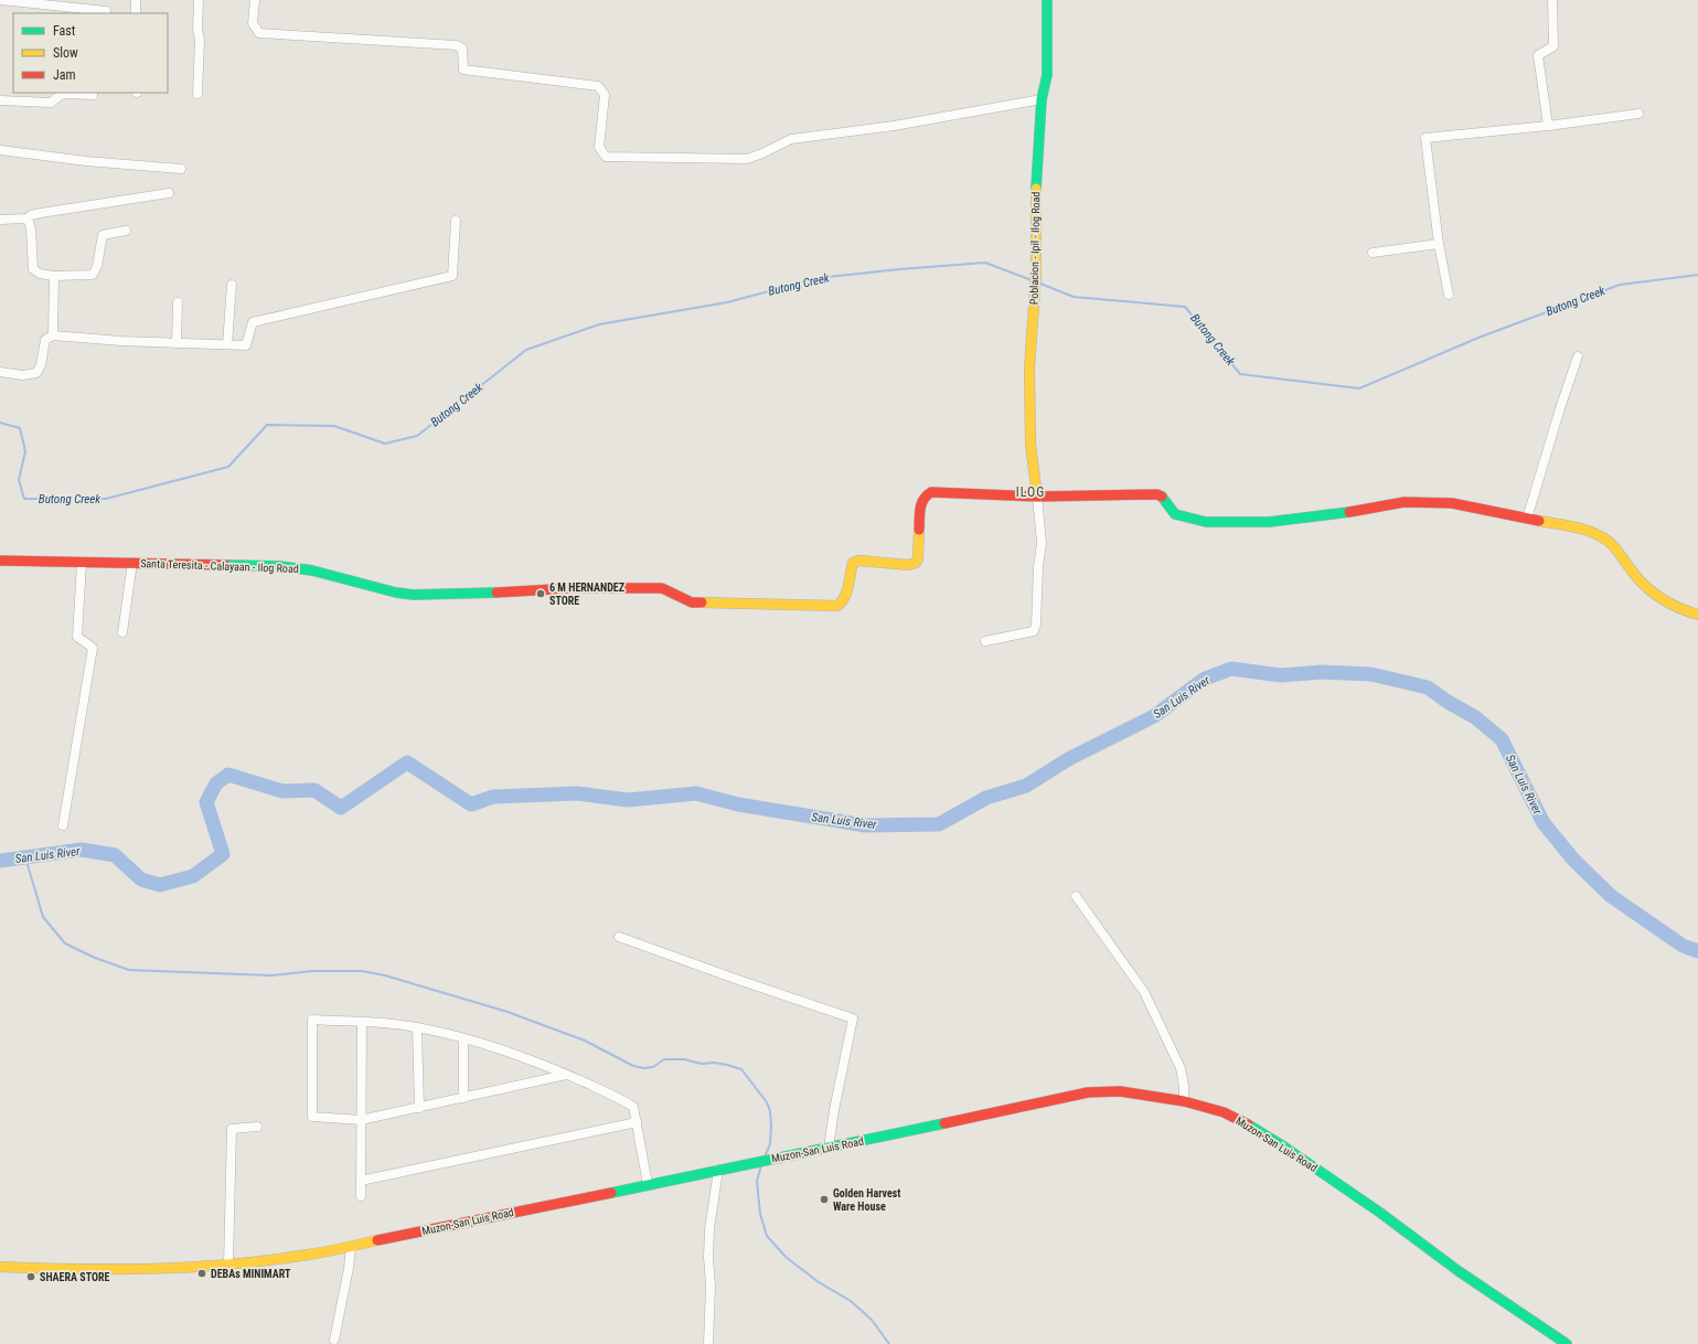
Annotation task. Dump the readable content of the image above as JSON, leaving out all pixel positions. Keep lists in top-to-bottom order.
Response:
{
  "streets": {
    "street": ["Poblacion - Ipil - Ilog Road", "Santa Teresita - Calayaan - Ilog Road", "Muzon-San Luis Road"]
  },
  "crossings": [
    ["Poblacion - Ipil - Ilog Road", "Santa Teresita - Calayaan - Ilog Road"]
  ],
  "districts": ["ILOG"],
  "water": ["Butong Creek", "San Luis River"],
  "places": [
    "6 M HERNANDEZ STORE",
    "Golden Harvest Ware House",
    "DEBAs MINIMART",
    "SHAERA STORE"
  ],
  "legend": ["Fast", "Slow", "Jam"]
}
